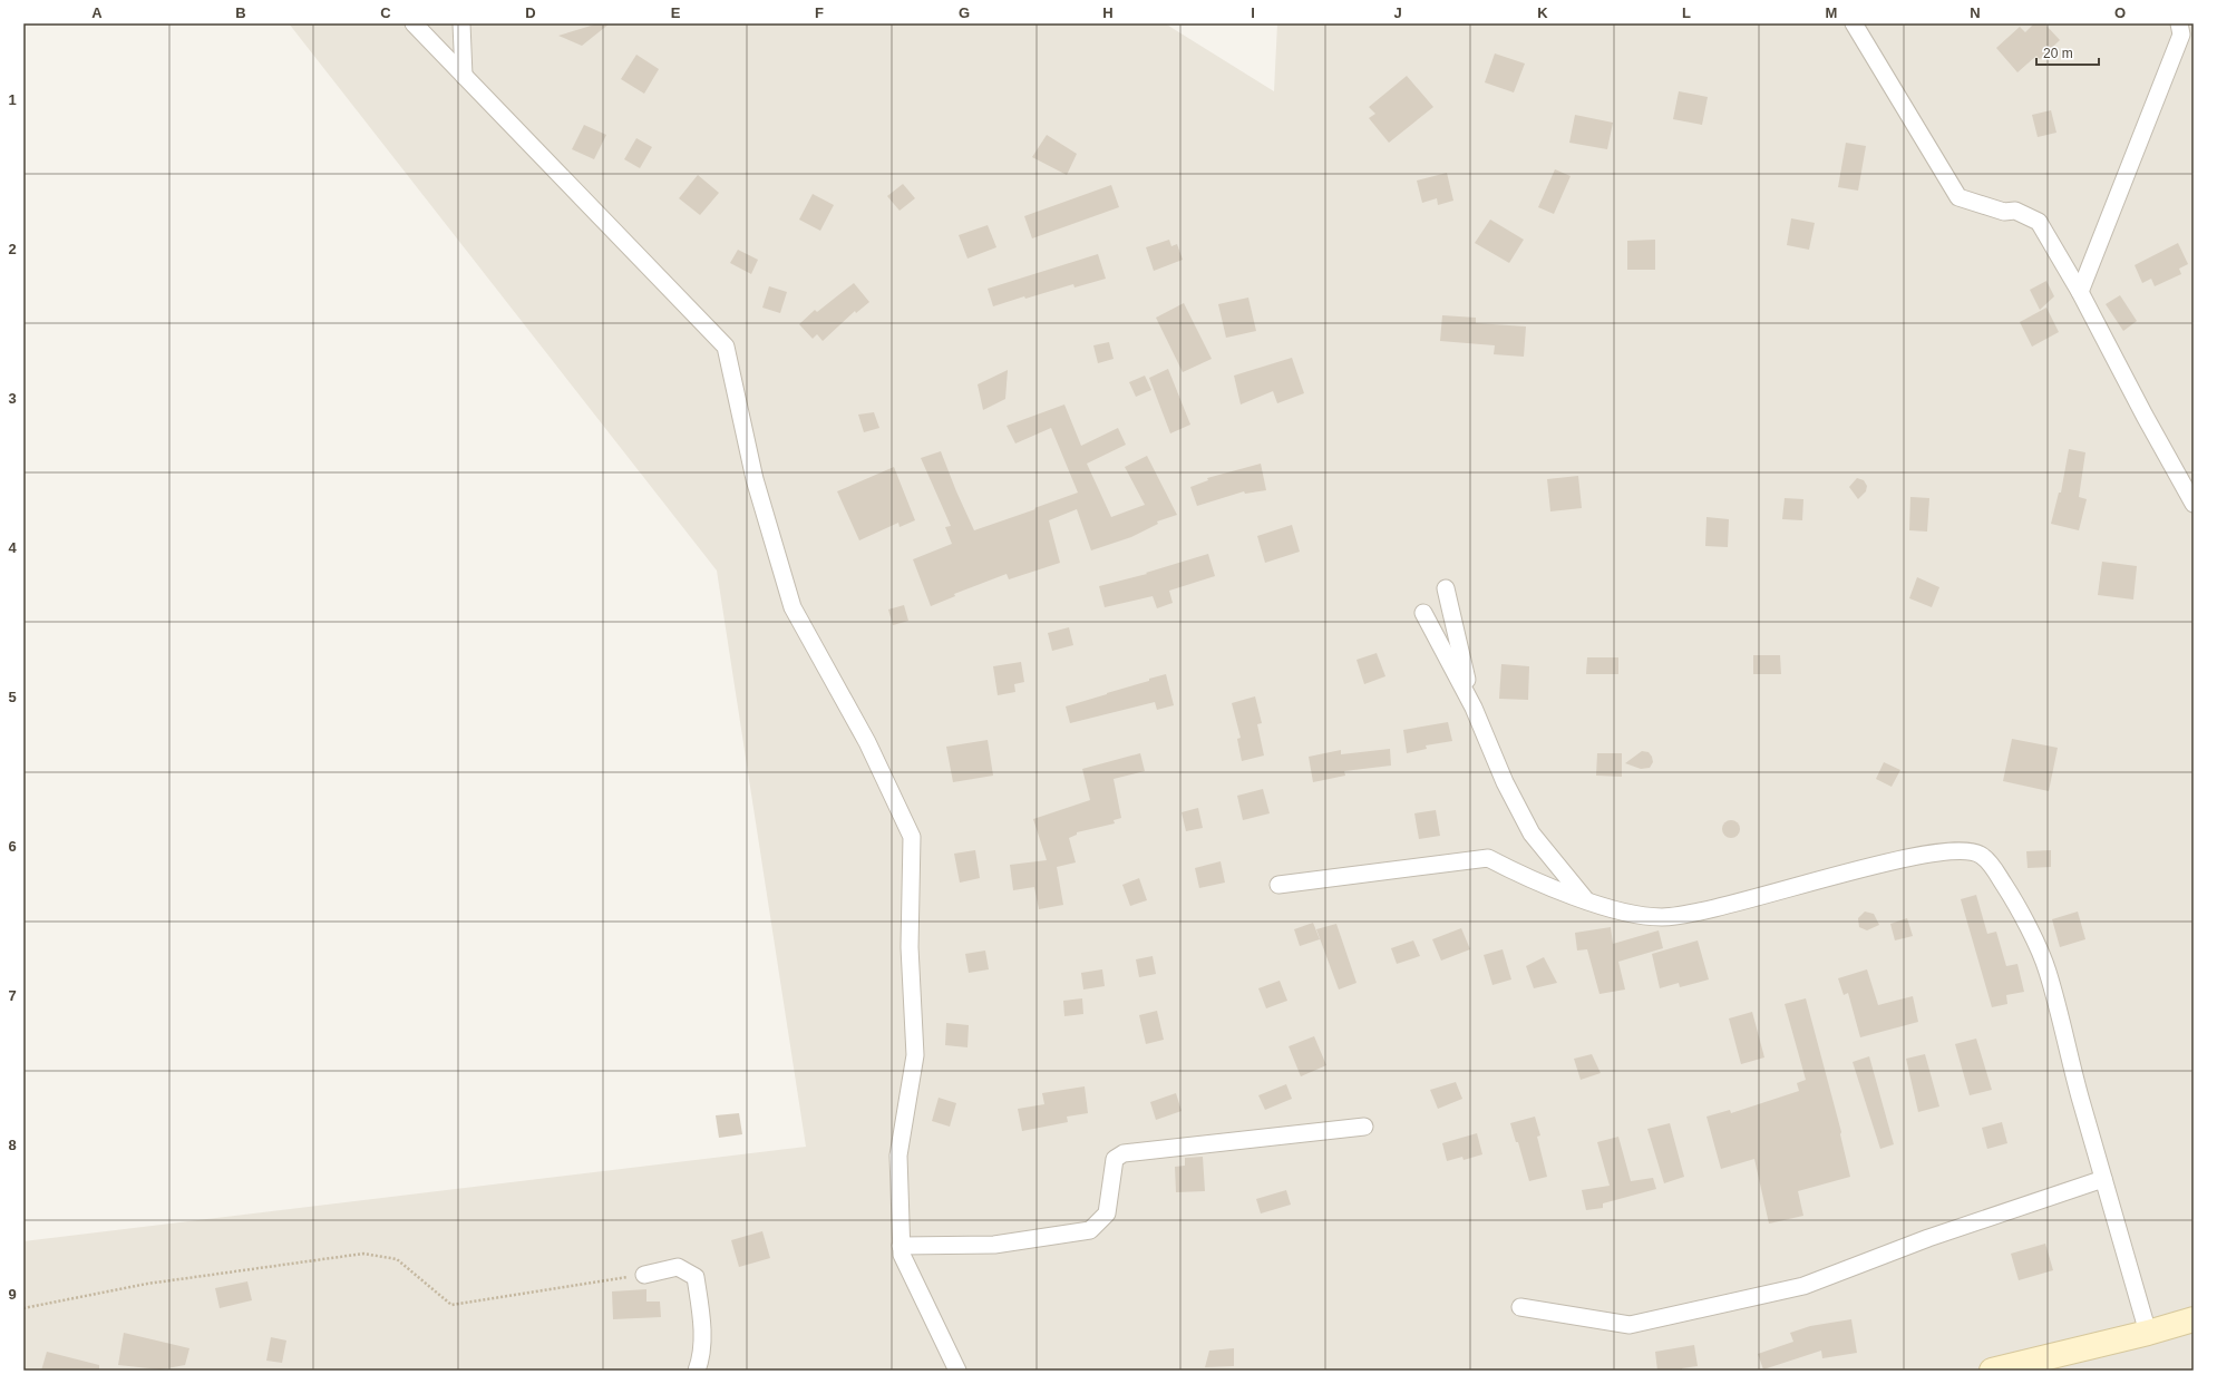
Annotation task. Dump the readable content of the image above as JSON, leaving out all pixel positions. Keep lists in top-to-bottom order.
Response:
{
  "scale_bar": "20 m",
  "grid": {
    "columns": [
      "A",
      "B",
      "C",
      "D",
      "E",
      "F",
      "G",
      "H",
      "I",
      "J",
      "K",
      "L",
      "M",
      "N",
      "O"
    ],
    "rows": [
      "1",
      "2",
      "3",
      "4",
      "5",
      "6",
      "7",
      "8",
      "9"
    ]
  }
}
